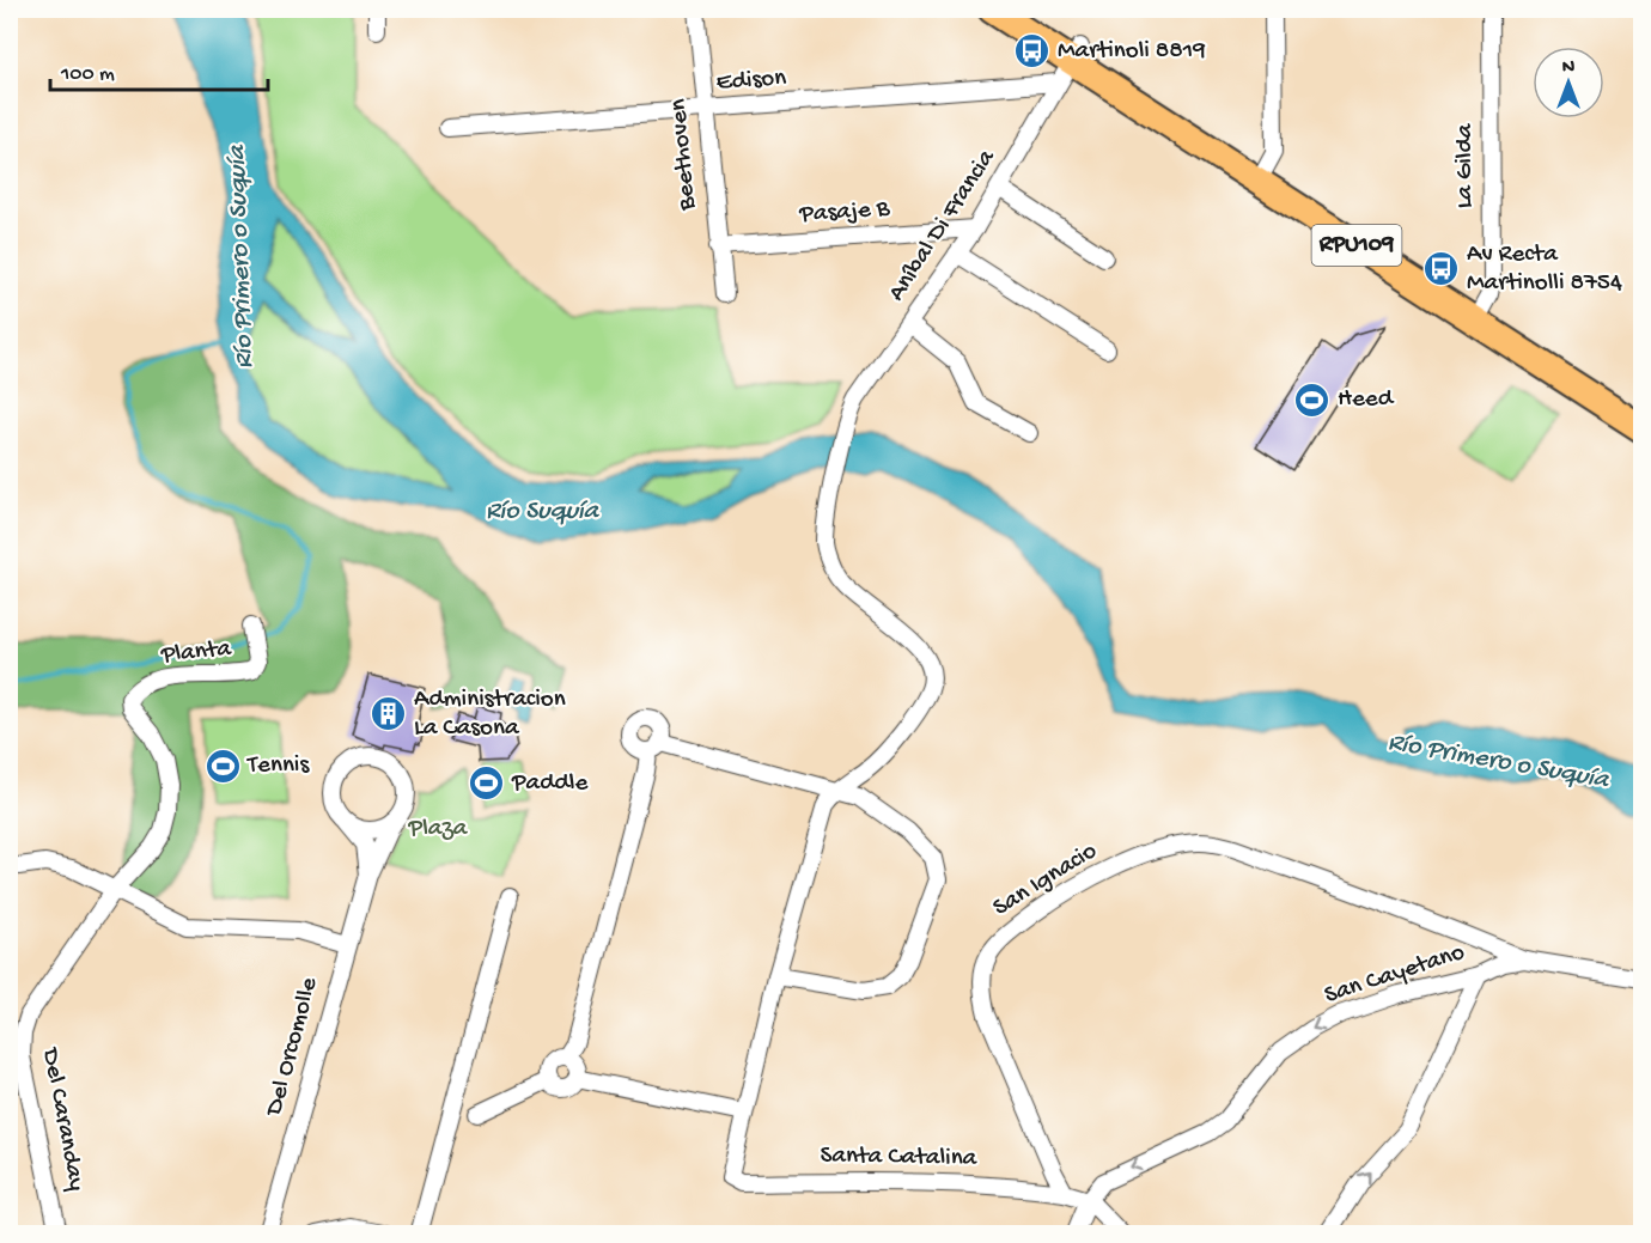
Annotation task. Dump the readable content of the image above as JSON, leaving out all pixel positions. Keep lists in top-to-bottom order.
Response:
{
  "streets": {
    "main road": ["RPU109"],
    "street": [
      "Edison",
      "Beethoven",
      "La Gilda",
      "Pasaje B",
      "Aníbal Di Francia",
      "Planta",
      "San Ignacio",
      "San Cayetano",
      "Del Orcomolle",
      "Del Caranday",
      "Santa Catalina"
    ]
  },
  "crossings": [
    ["Edison", "Beethoven"],
    ["Edison", "Aníbal Di Francia"],
    ["Edison", "RPU109"],
    ["Beethoven", "Pasaje B"],
    ["La Gilda", "RPU109"],
    ["Pasaje B", "Aníbal Di Francia"],
    ["Aníbal Di Francia", "RPU109"],
    ["Planta", "Del Caranday"],
    ["San Ignacio", "San Cayetano"],
    ["San Ignacio", "Santa Catalina"]
  ],
  "one_way": ["San Cayetano"],
  "water": ["Río Primero o Suquía", "Río Suquía"],
  "parks": ["Plaza"],
  "places": {
    "bus stop": ["Martinoli 8819", "Av Recta Martinolli 8754"],
    "sports": ["Heed", "Tennis", "Paddle"],
    "building": ["Administracion La Casona"]
  },
  "scale_bar": "100 m",
  "north": "top"
}
